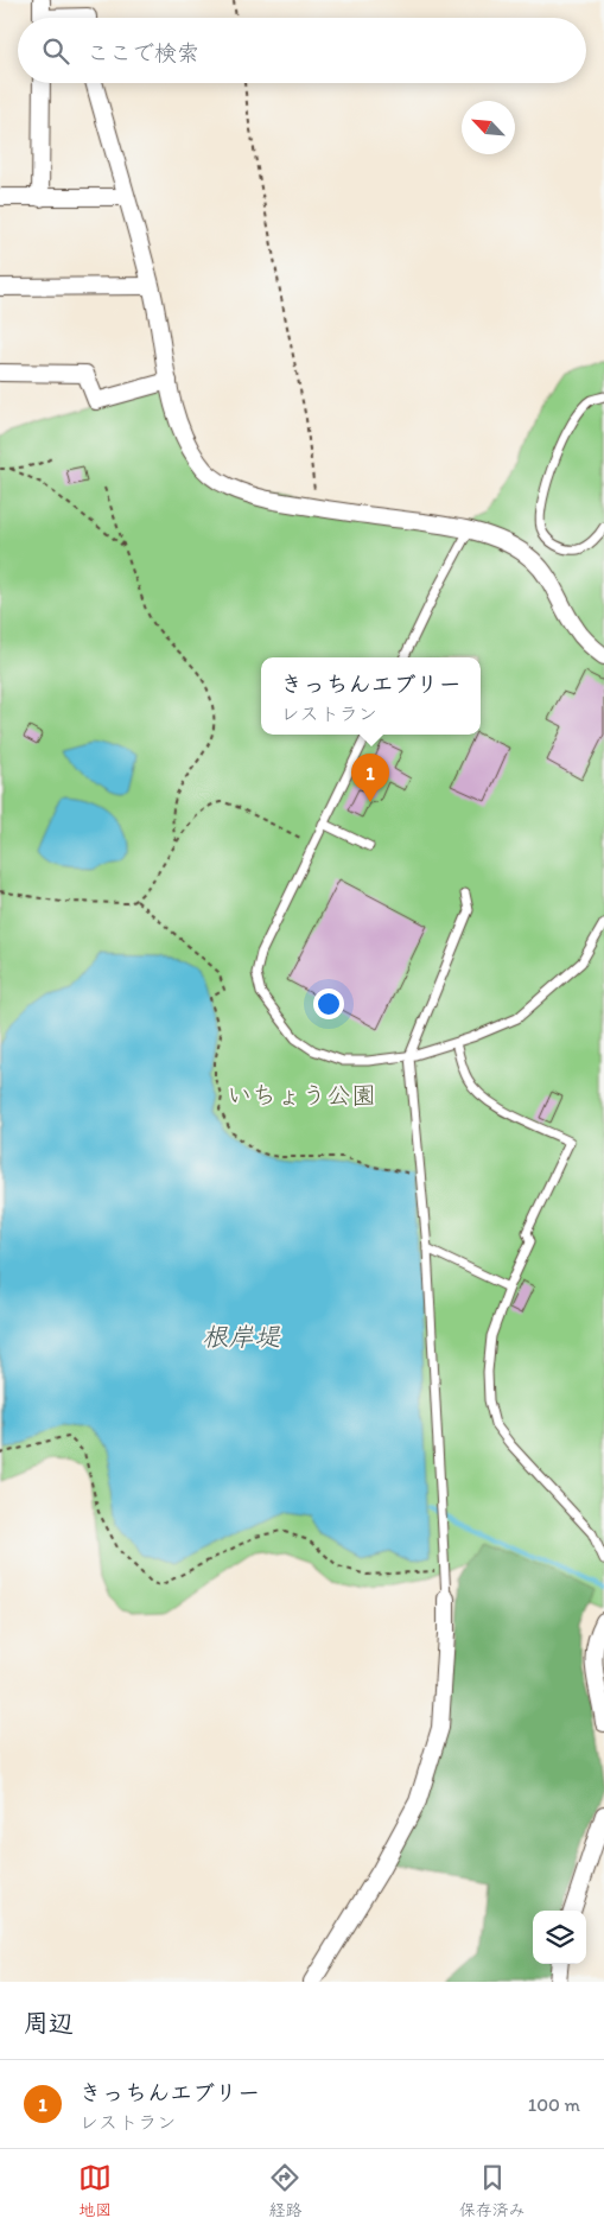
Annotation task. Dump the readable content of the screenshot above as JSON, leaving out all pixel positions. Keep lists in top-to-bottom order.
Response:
{
  "water": ["根岸堤"],
  "parks": ["いちょう公園"],
  "north": "top left",
  "page": {
    "search": "ここで検索",
    "popup": ["きっちんエブリー", "レストラン"],
    "pins": "1",
    "heading": "周辺",
    "list": [
      {
        "mark": "1",
        "name": "きっちんエブリー",
        "note": "レストラン",
        "value": "100 m"
      }
    ],
    "nav": ["地図", "経路", "保存済み"]
  }
}
